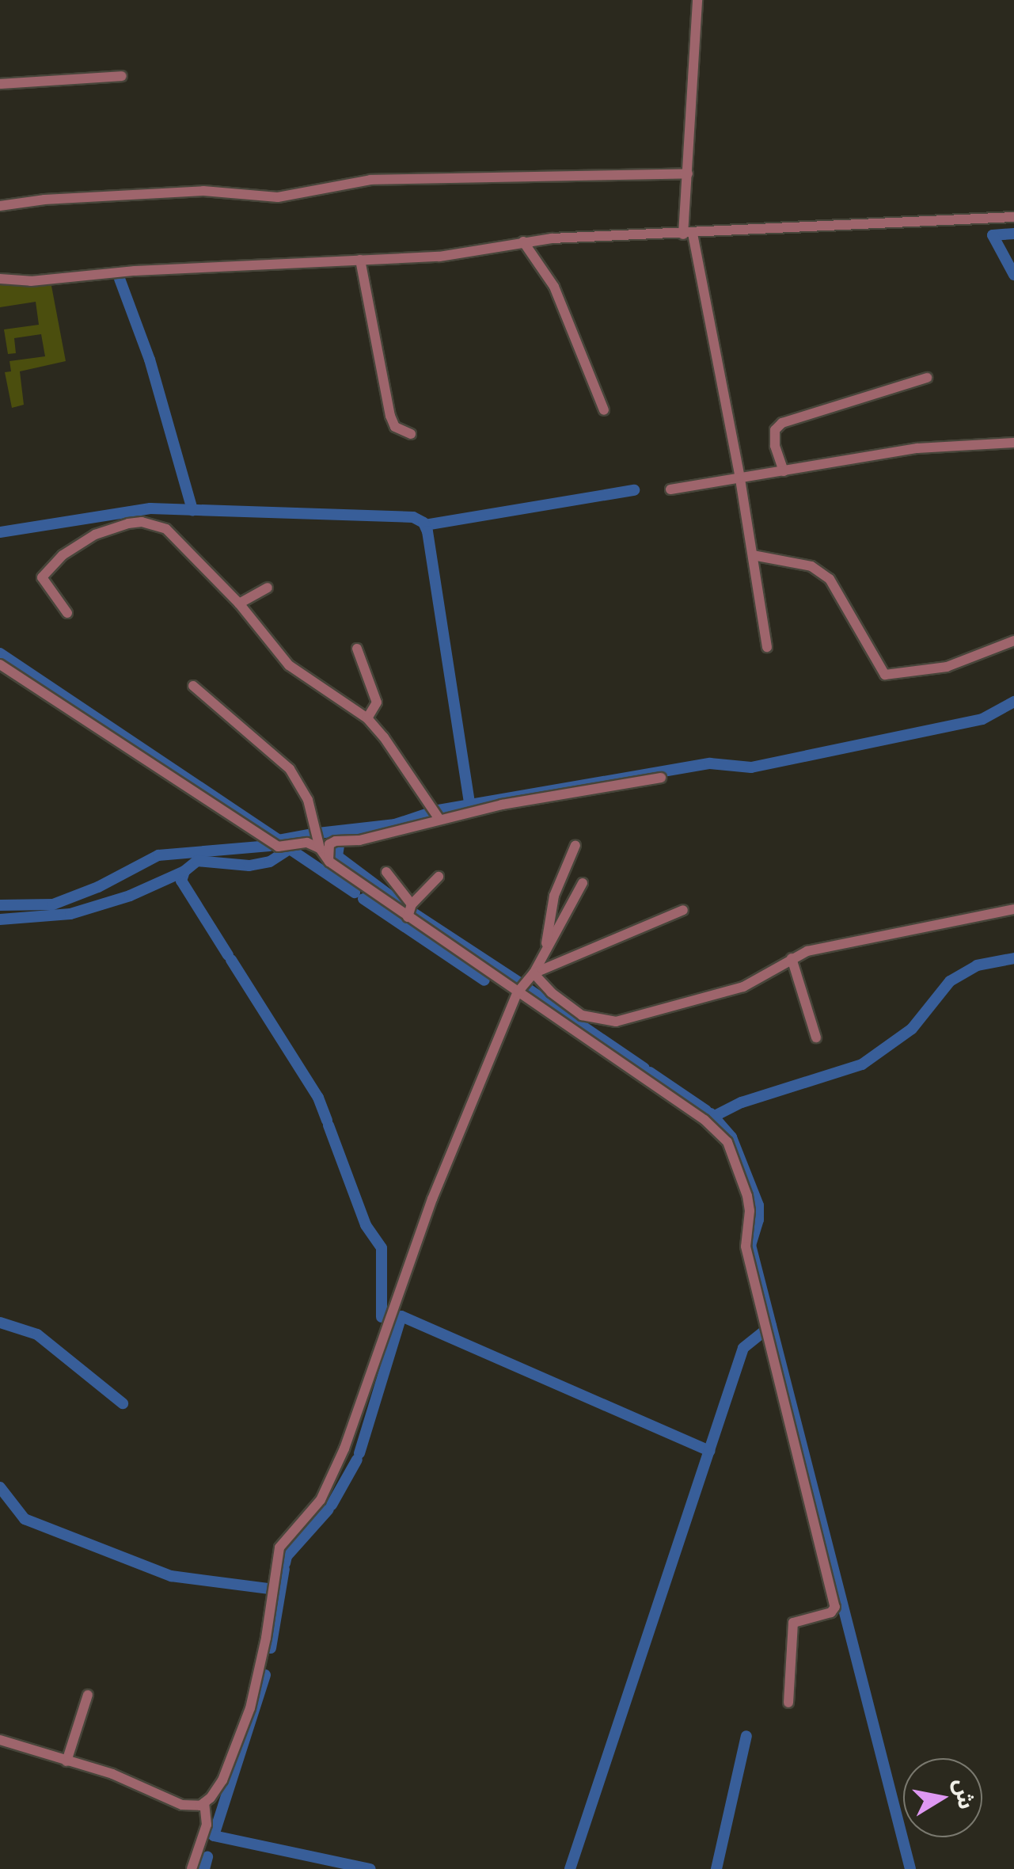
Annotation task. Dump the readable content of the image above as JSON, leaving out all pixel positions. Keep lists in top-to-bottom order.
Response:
{
  "north": "right"
}
